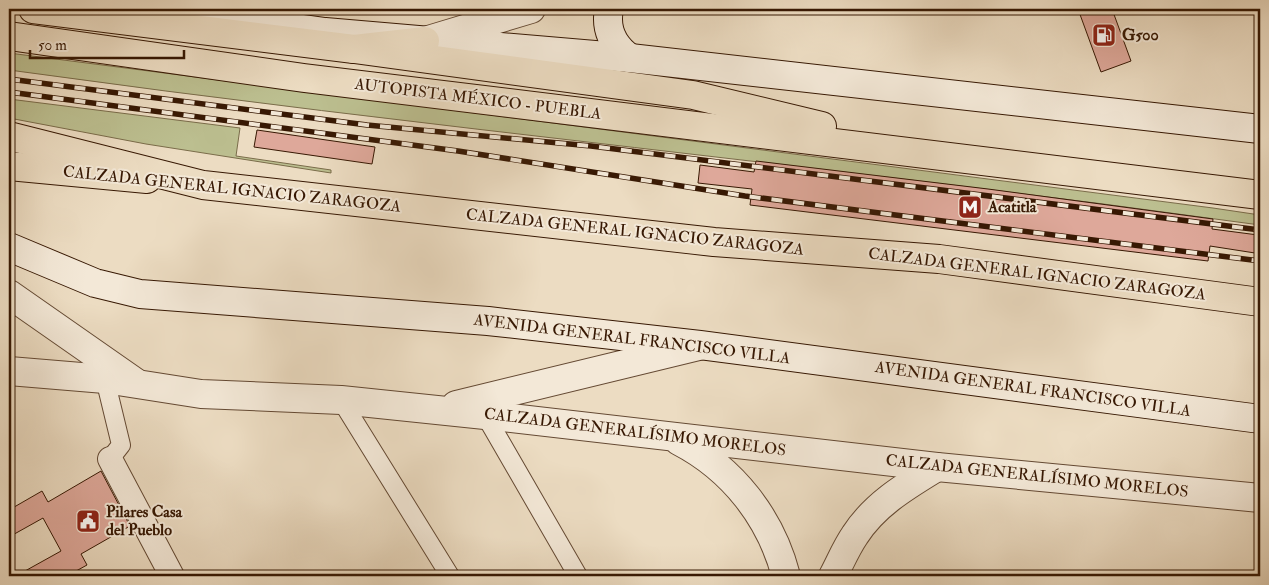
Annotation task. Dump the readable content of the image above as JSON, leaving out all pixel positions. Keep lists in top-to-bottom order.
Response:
{
  "streets": {
    "highway": ["AUTOPISTA MÉXICO - PUEBLA", "CALZADA GENERAL IGNACIO ZARAGOZA"],
    "main road": ["AVENIDA GENERAL FRANCISCO VILLA", "CALZADA GENERALÍSIMO MORELOS"]
  },
  "places": {
    "fuel station": ["G500"],
    "metro station": ["Acatitla"],
    "public building": ["Pilares Casa del Pueblo"]
  },
  "scale_bar": "50 m"
}
